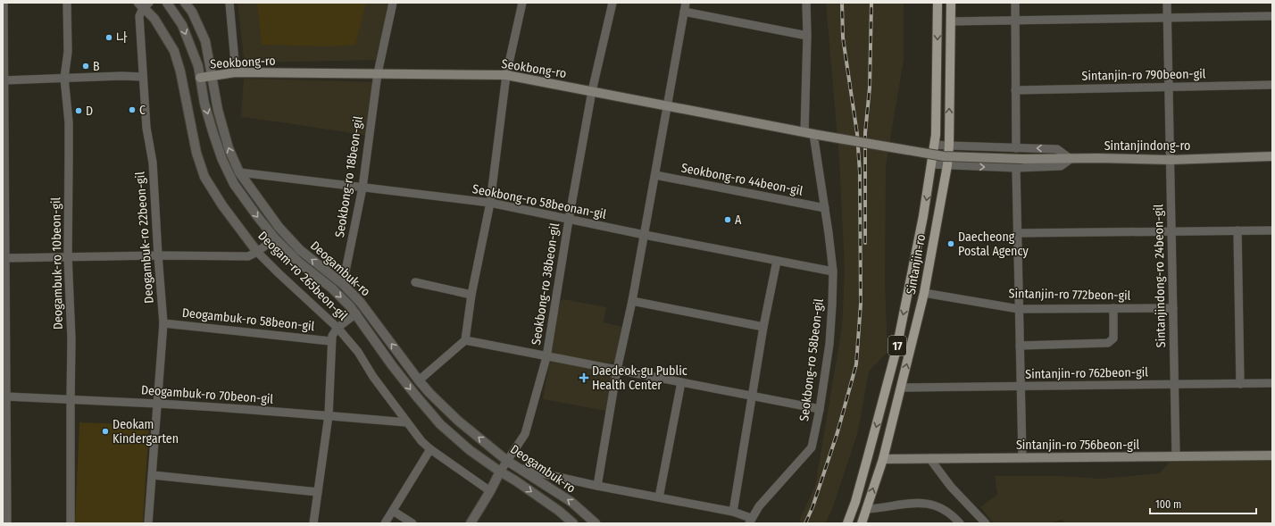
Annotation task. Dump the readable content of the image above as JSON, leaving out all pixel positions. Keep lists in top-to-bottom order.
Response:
{
  "streets": {
    "main road": [
      "Seokbong-ro",
      "Sintanjindong-ro",
      "Sintanjin-ro",
      "17",
      "Sintanjin-ro 756beon-gil"
    ],
    "street": [
      "Sintanjin-ro 790beon-gil",
      "Seokbong-ro 18beon-gil",
      "Seokbong-ro 44beon-gil",
      "Seokbong-ro 58beonan-gil",
      "Deogambuk-ro 22beon-gil",
      "Deogambuk-ro 10beon-gil",
      "Deogambuk-ro",
      "Deogam-ro 265beon-gil",
      "Sintanjindong-ro 24beon-gil",
      "Seokbong-ro 38beon-gil",
      "Sintanjin-ro 772beon-gil",
      "Deogambuk-ro 58beon-gil",
      "Seokbong-ro 58beon-gil",
      "Sintanjin-ro 762beon-gil",
      "Deogambuk-ro 70beon-gil"
    ]
  },
  "crossings": [
    ["Seokbong-ro", "Sintanjindong-ro"],
    ["Seokbong-ro", "Seokbong-ro 18beon-gil"],
    ["Seokbong-ro", "Deogambuk-ro"],
    ["Seokbong-ro", "Seokbong-ro 38beon-gil"],
    ["Seokbong-ro", "Seokbong-ro 58beon-gil"],
    ["Sintanjin-ro 790beon-gil", "Sintanjindong-ro 24beon-gil"],
    ["Sintanjindong-ro", "Sintanjindong-ro 24beon-gil"],
    ["Seokbong-ro 18beon-gil", "Seokbong-ro 58beonan-gil"],
    ["Seokbong-ro 18beon-gil", "Deogambuk-ro"],
    ["Seokbong-ro 44beon-gil", "Seokbong-ro 58beon-gil"],
    ["Seokbong-ro 58beonan-gil", "Deogambuk-ro"],
    ["Seokbong-ro 58beonan-gil", "Seokbong-ro 38beon-gil"],
    ["Seokbong-ro 58beonan-gil", "Seokbong-ro 58beon-gil"],
    ["Deogambuk-ro 22beon-gil", "Deogam-ro 265beon-gil"],
    ["Deogambuk-ro 22beon-gil", "Deogambuk-ro 58beon-gil"],
    ["Deogambuk-ro 22beon-gil", "Deogambuk-ro 70beon-gil"],
    ["Deogambuk-ro 10beon-gil", "Deogambuk-ro 70beon-gil"],
    ["Sintanjin-ro", "Sintanjin-ro 772beon-gil"],
    ["Sintanjin-ro", "Sintanjin-ro 762beon-gil"],
    ["Sintanjin-ro", "Sintanjin-ro 756beon-gil"],
    ["Deogambuk-ro", "Seokbong-ro 38beon-gil"],
    ["Deogam-ro 265beon-gil", "Deogambuk-ro 70beon-gil"],
    ["Sintanjindong-ro 24beon-gil", "Sintanjin-ro 772beon-gil"],
    ["Sintanjindong-ro 24beon-gil", "Sintanjin-ro 762beon-gil"],
    ["Sintanjindong-ro 24beon-gil", "Sintanjin-ro 756beon-gil"]
  ],
  "places": {
    "other": [
      "나",
      "B",
      "C",
      "D",
      "A",
      "Daecheong Postal Agency",
      "Deokam Kindergarten"
    ],
    "health": ["Daedeok-gu Public Health Center"]
  },
  "scale_bar": "100 m"
}
